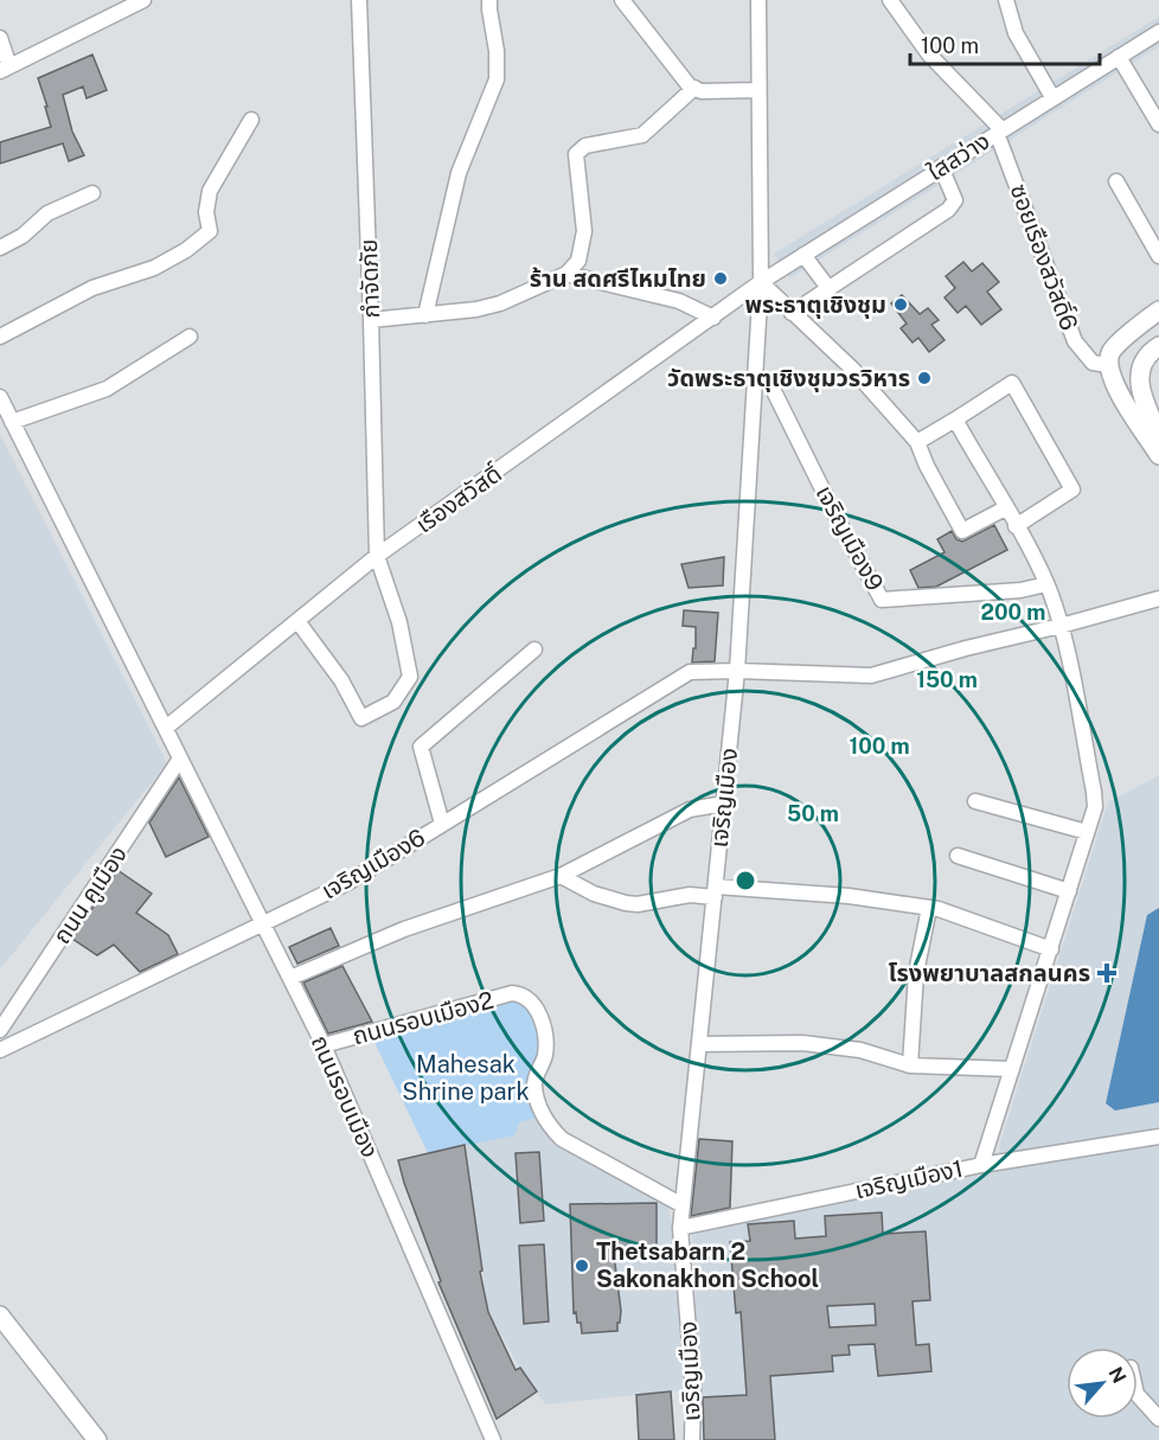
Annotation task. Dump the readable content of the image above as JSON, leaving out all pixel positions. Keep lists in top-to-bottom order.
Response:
{
  "streets": {
    "street": [
      "ใสสว่าง",
      "ซอยเรืองสวัสดิ์6",
      "กำจัดภัย",
      "เรืองสวัสดิ์",
      "เจริญเมือง9",
      "เจริญเมือง",
      "เจริญเมือง6",
      "ถนน คูเมือง",
      "ถนนรอบเมือง2",
      "ถนนรอบเมือง",
      "เจริญเมือง1"
    ]
  },
  "crossings": [
    ["ใสสว่าง", "ซอยเรืองสวัสดิ์6"],
    ["ใสสว่าง", "เรืองสวัสดิ์"],
    ["ใสสว่าง", "เจริญเมือง"],
    ["กำจัดภัย", "เรืองสวัสดิ์"],
    ["เรืองสวัสดิ์", "เจริญเมือง"],
    ["เรืองสวัสดิ์", "ถนนรอบเมือง"],
    ["เจริญเมือง9", "เจริญเมือง"],
    ["เจริญเมือง9", "เจริญเมือง1"],
    ["เจริญเมือง", "เจริญเมือง6"],
    ["เจริญเมือง", "ถนนรอบเมือง2"],
    ["เจริญเมือง", "เจริญเมือง1"],
    ["เจริญเมือง6", "ถนนรอบเมือง"],
    ["เจริญเมือง6", "เจริญเมือง1"],
    ["ถนน คูเมือง", "ถนนรอบเมือง"],
    ["ถนนรอบเมือง2", "ถนนรอบเมือง"]
  ],
  "parks": ["Mahesak Shrine park"],
  "places": {
    "other": [
      "ร้าน สดศรีไหมไทย",
      "พระธาตุเชิงชุม",
      "วัดพระธาตุเชิงชุมวรวิหาร",
      "Thetsabarn 2 Sakonakhon School"
    ],
    "health": ["โรงพยาบาลสกลนคร"]
  },
  "scale_bar": "100 m",
  "north": "top right",
  "rings": [
    "200 m",
    "150 m",
    "100 m",
    "50 m"
  ]
}
